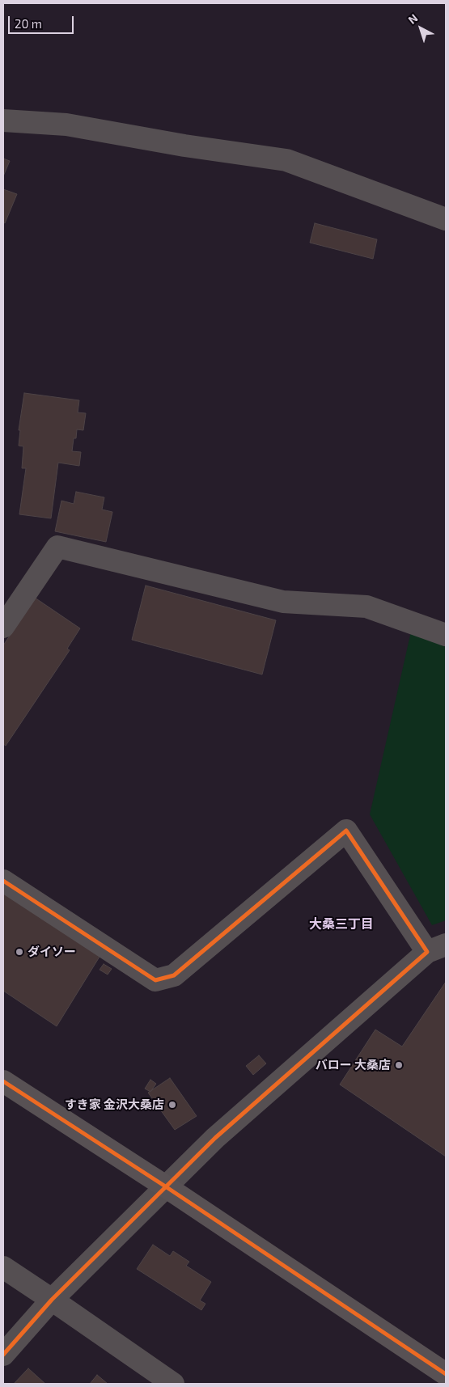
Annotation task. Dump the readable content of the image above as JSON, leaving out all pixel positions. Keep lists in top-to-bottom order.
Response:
{
  "districts": ["大桑三丁目"],
  "places": ["ダイソー", "バロー 大桑店", "すき家 金沢大桑店"],
  "scale_bar": "20 m",
  "north": "top left"
}
